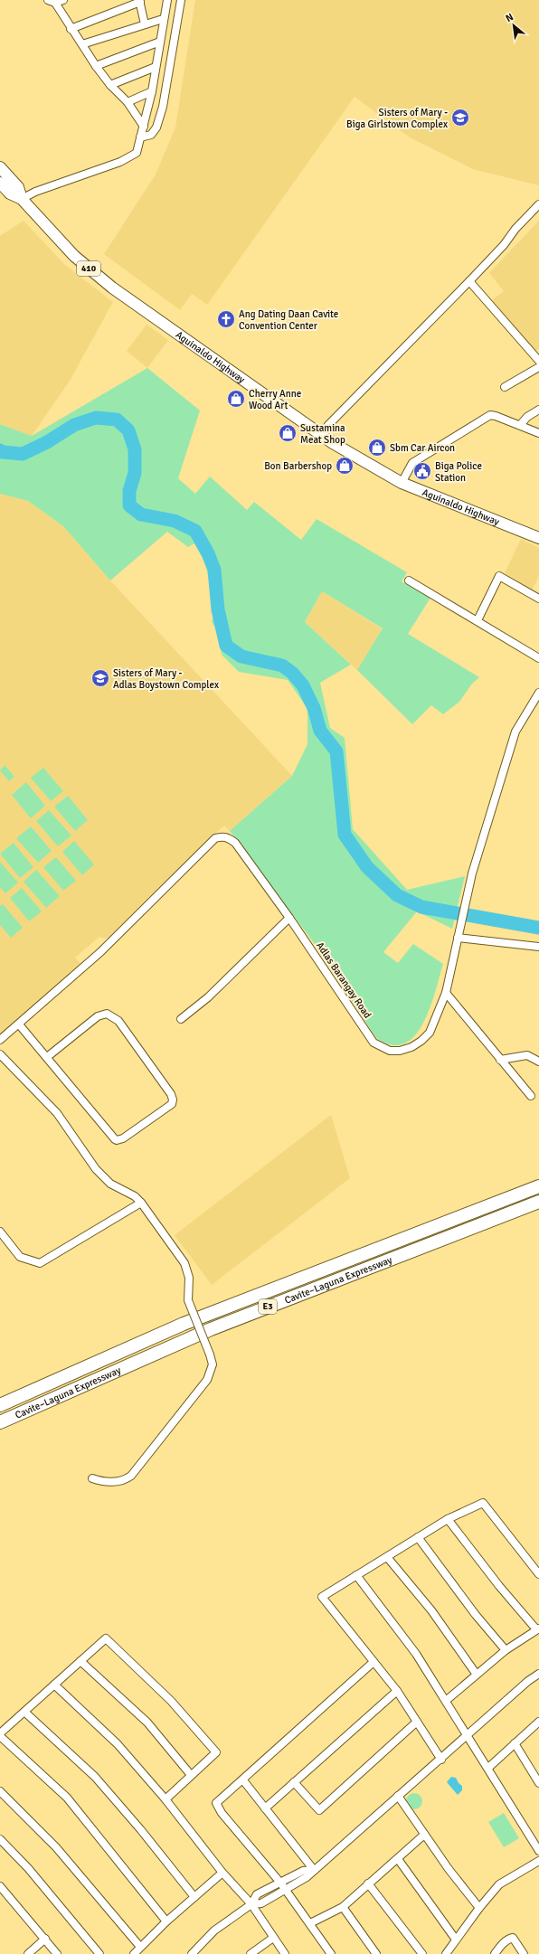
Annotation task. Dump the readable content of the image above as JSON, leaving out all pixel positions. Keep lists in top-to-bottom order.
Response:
{
  "streets": {
    "highway": ["Cavite–Laguna Expressway", "E3"],
    "main road": ["410", "Aguinaldo Highway"],
    "street": ["Adlas Barangay Road"]
  },
  "places": {
    "school or university": ["Sisters of Mary - Biga Girlstown Complex", "Sisters of Mary - Adlas Boystown Complex"],
    "church": ["Ang Dating Daan Cavite Convention Center"],
    "shop": [
      "Cherry Anne Wood Art",
      "Sustamina Meat Shop",
      "Sbm Car Aircon",
      "Bon Barbershop"
    ],
    "public building": ["Biga Police Station"]
  },
  "north": "top left"
}
